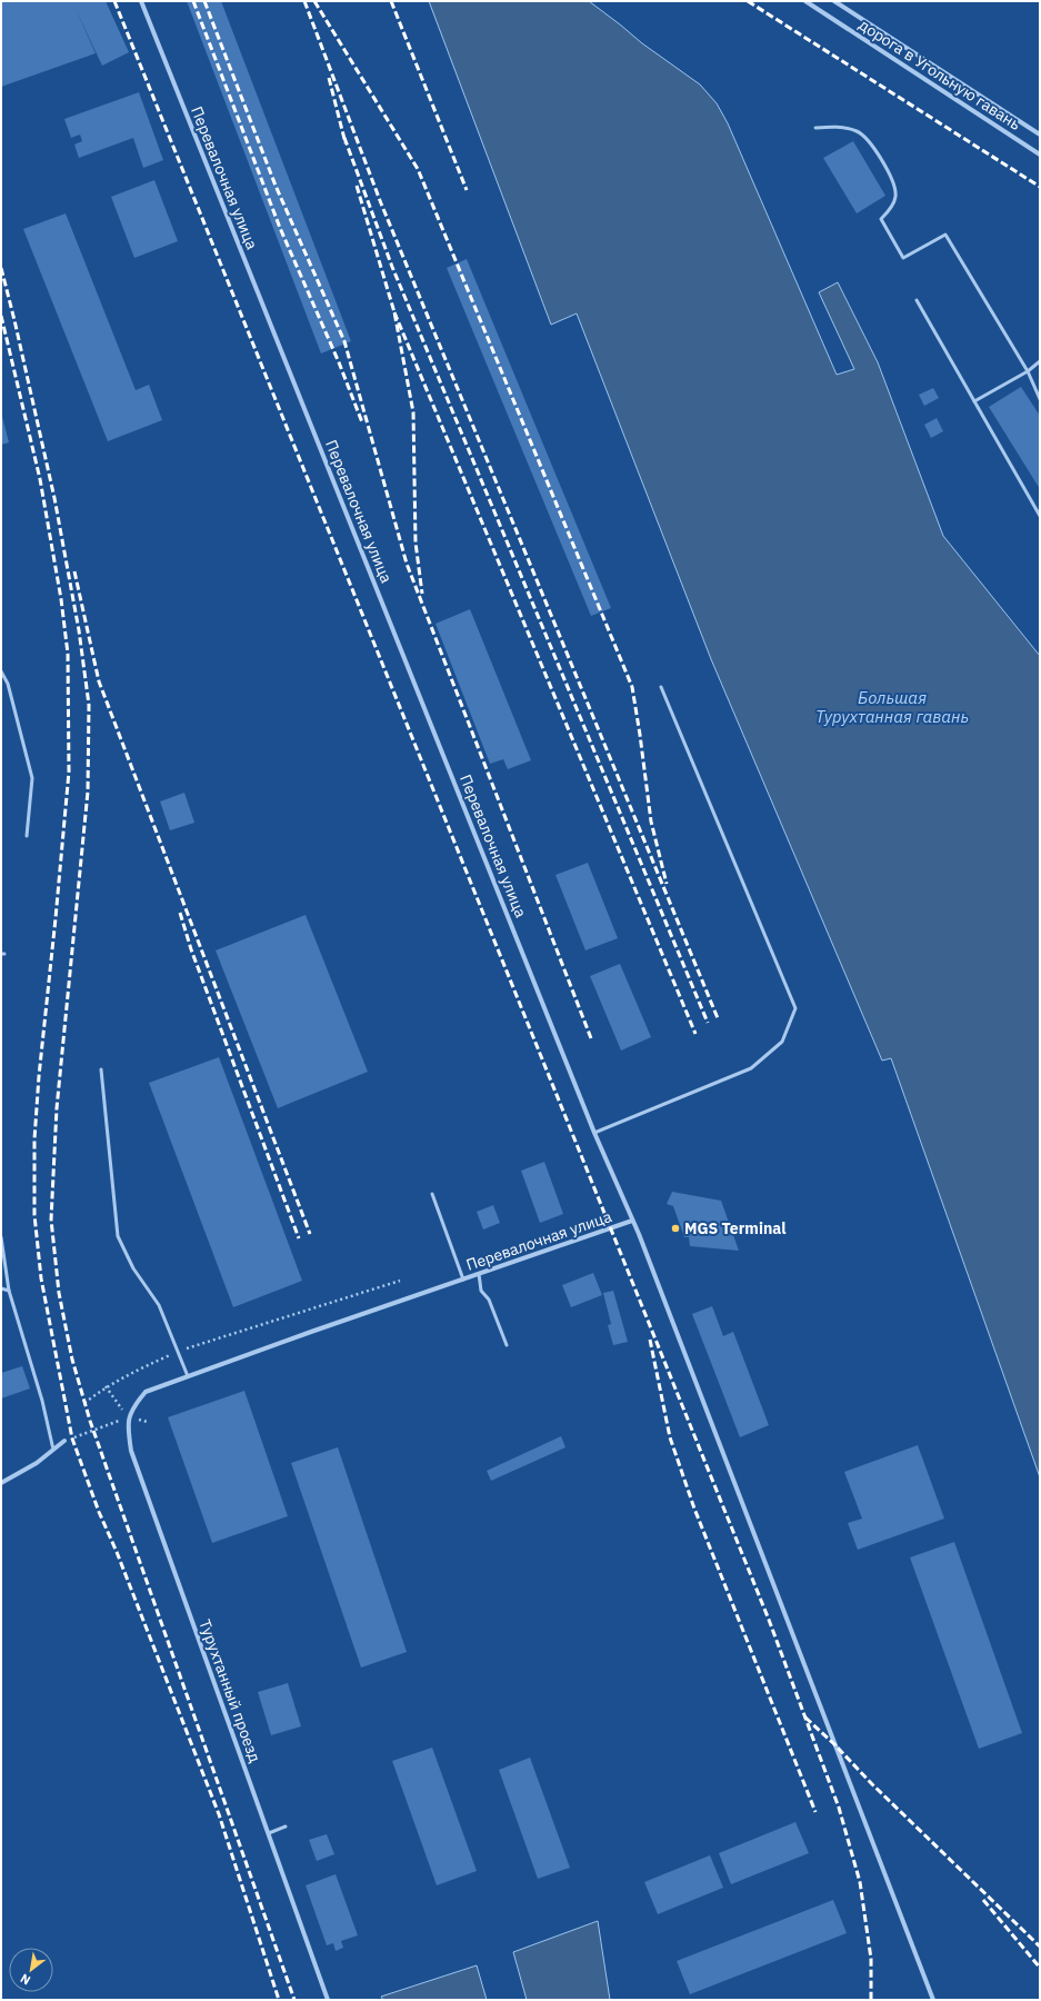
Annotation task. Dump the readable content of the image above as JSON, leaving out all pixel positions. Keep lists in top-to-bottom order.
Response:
{
  "streets": {
    "street": ["дорога в Угольную гавань", "Перевалочная улица", "Турухтанный проезд"]
  },
  "crossings": [
    ["Перевалочная улица", "Турухтанный проезд"]
  ],
  "water": ["Большая Турухтанная гавань"],
  "places": ["MGS Terminal"],
  "north": "bottom left"
}
